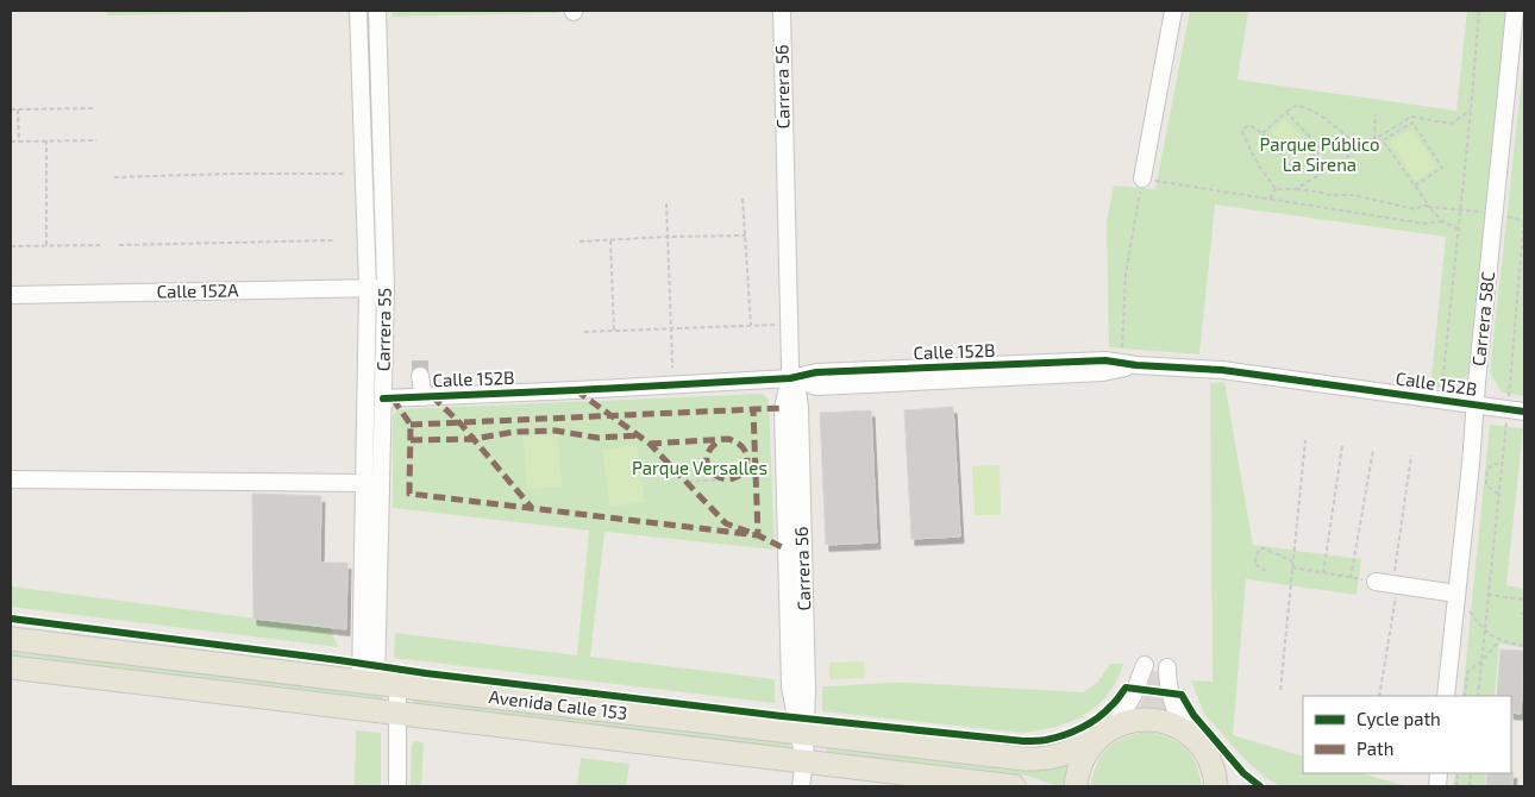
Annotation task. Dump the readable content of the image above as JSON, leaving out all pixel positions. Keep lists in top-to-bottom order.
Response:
{
  "streets": {
    "main road": ["Avenida Calle 153"],
    "street": [
      "Carrera 56",
      "Calle 152A",
      "Carrera 58C",
      "Carrera 55",
      "Calle 152B"
    ]
  },
  "crossings": [
    ["Carrera 56", "Calle 152B"],
    ["Carrera 56", "Avenida Calle 153"],
    ["Calle 152A", "Carrera 55"],
    ["Carrera 58C", "Calle 152B"],
    ["Carrera 55", "Calle 152B"],
    ["Carrera 55", "Avenida Calle 153"]
  ],
  "parks": ["Parque Público La Sirena", "Parque Versalles"],
  "legend": ["Cycle path", "Path"]
}
